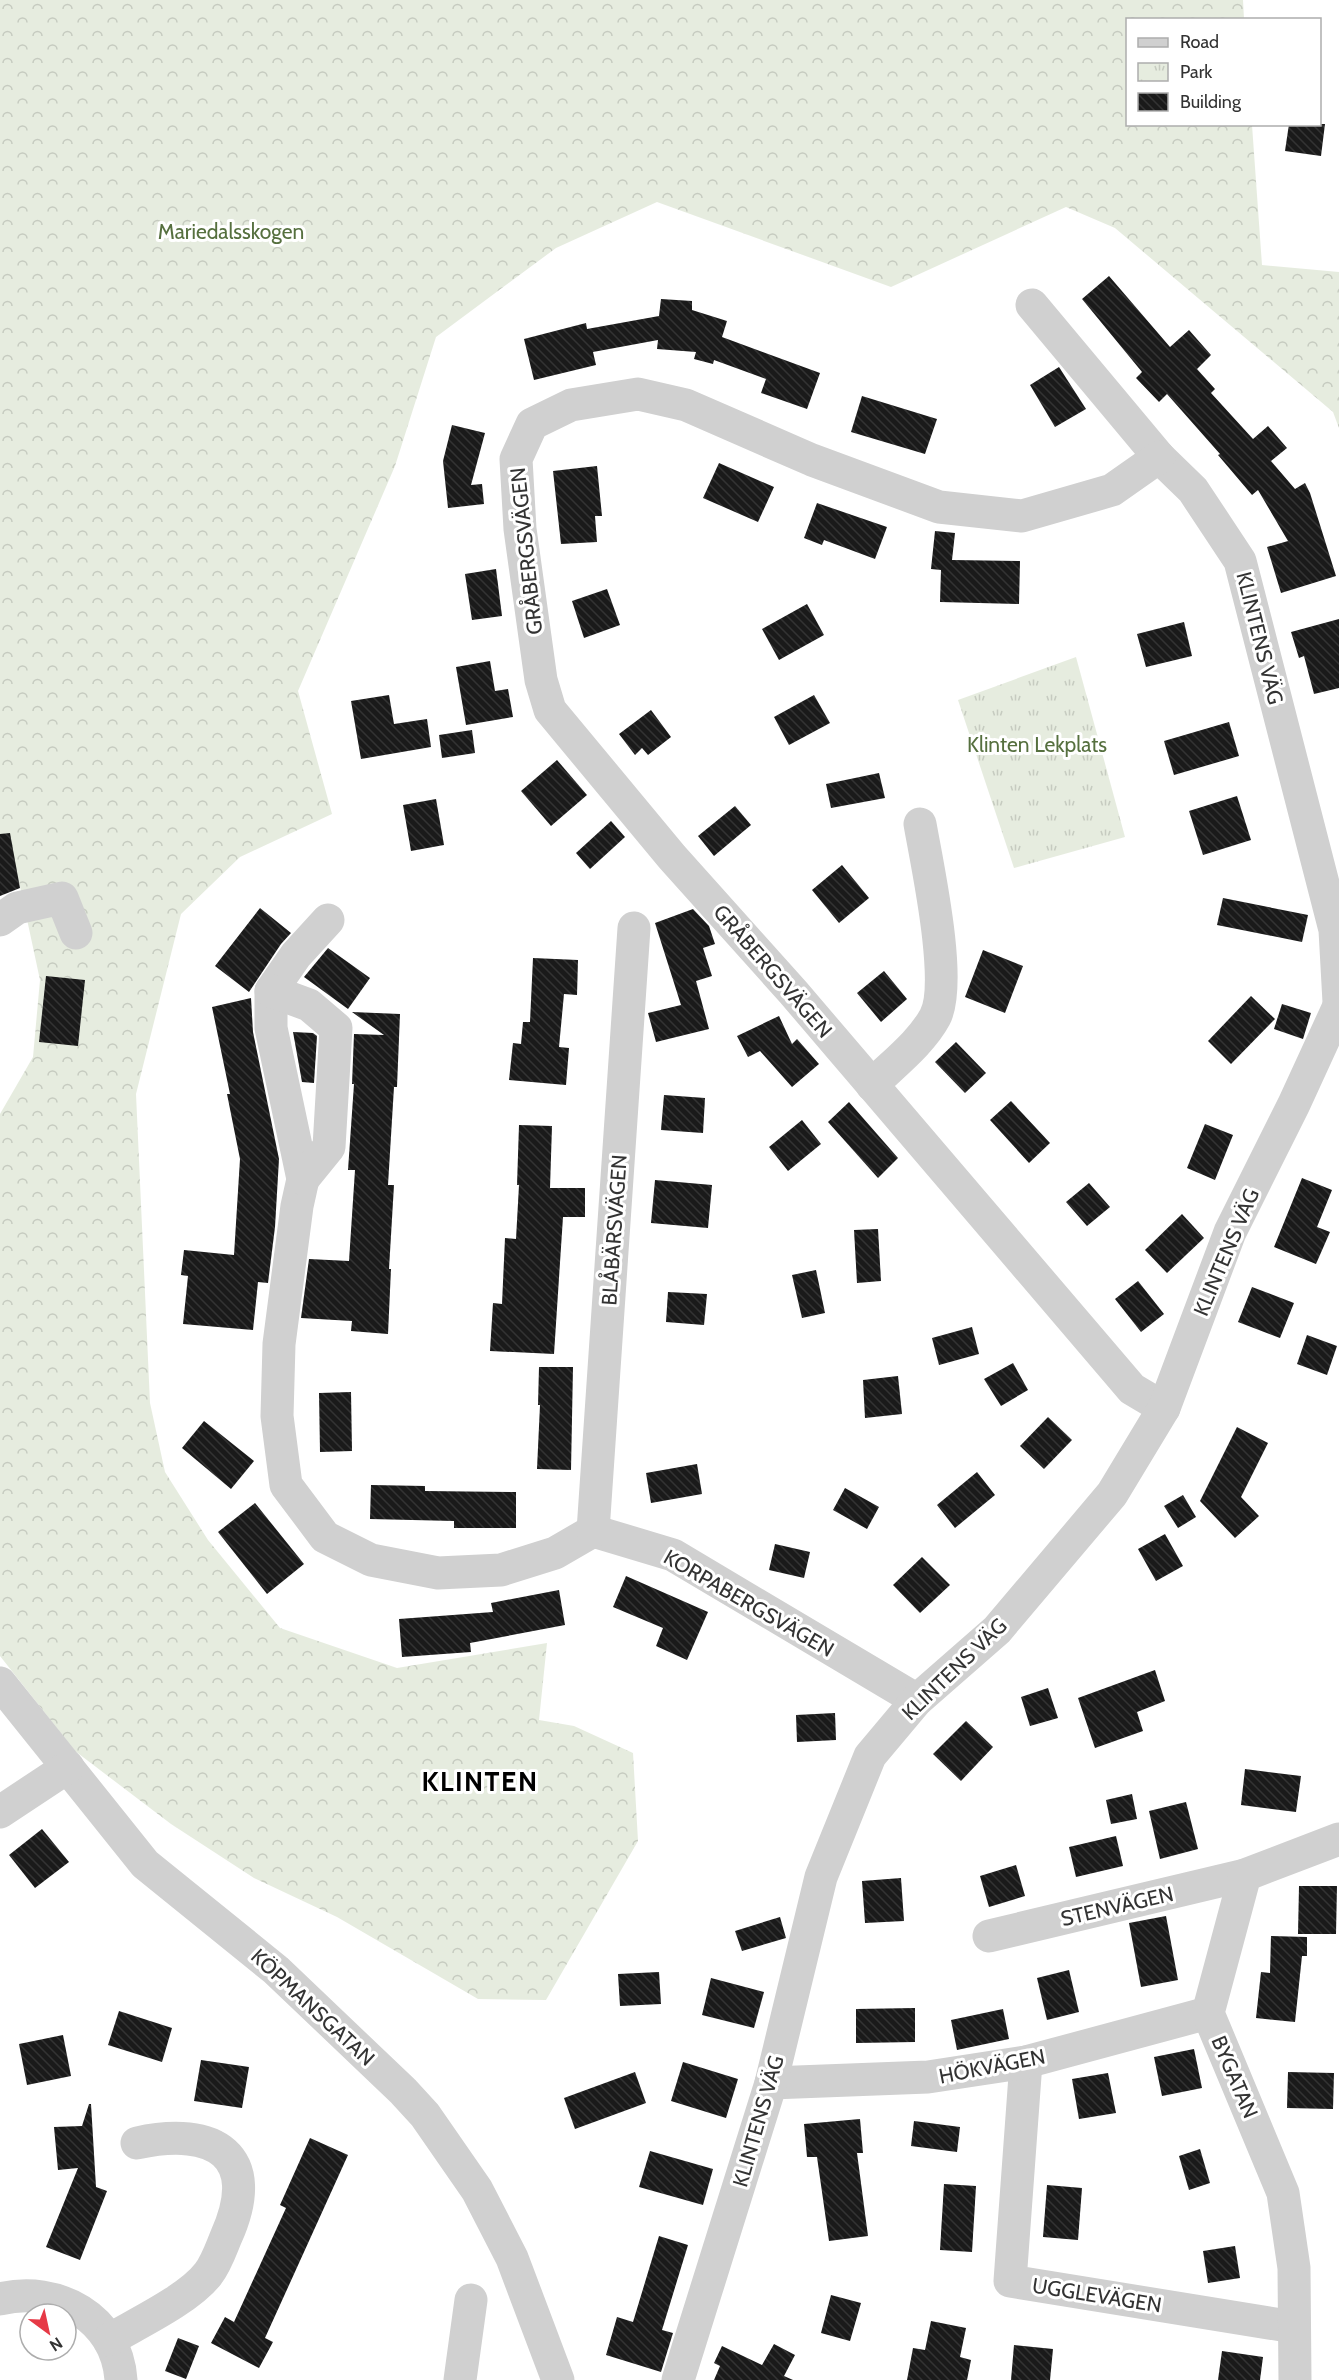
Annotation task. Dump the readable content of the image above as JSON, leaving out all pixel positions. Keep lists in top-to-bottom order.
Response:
{
  "streets": {
    "street": [
      "GRÅBERGSVÄGEN",
      "KLINTENS VÄG",
      "BLÅBÄRSVÄGEN",
      "KORPABERGSVÄGEN",
      "STENVÄGEN",
      "KÖPMANSGATAN",
      "HÖKVÄGEN",
      "BYGATAN",
      "UGGLEVÄGEN"
    ]
  },
  "crossings": [
    ["GRÅBERGSVÄGEN", "KLINTENS VÄG"],
    ["KLINTENS VÄG", "KORPABERGSVÄGEN"],
    ["KLINTENS VÄG", "HÖKVÄGEN"],
    ["BLÅBÄRSVÄGEN", "KORPABERGSVÄGEN"],
    ["STENVÄGEN", "BYGATAN"],
    ["HÖKVÄGEN", "BYGATAN"],
    ["HÖKVÄGEN", "UGGLEVÄGEN"],
    ["BYGATAN", "UGGLEVÄGEN"]
  ],
  "districts": ["KLINTEN"],
  "parks": ["Mariedalsskogen", "Klinten Lekplats"],
  "legend": ["Road", "Park", "Building"],
  "north": "bottom right"
}
